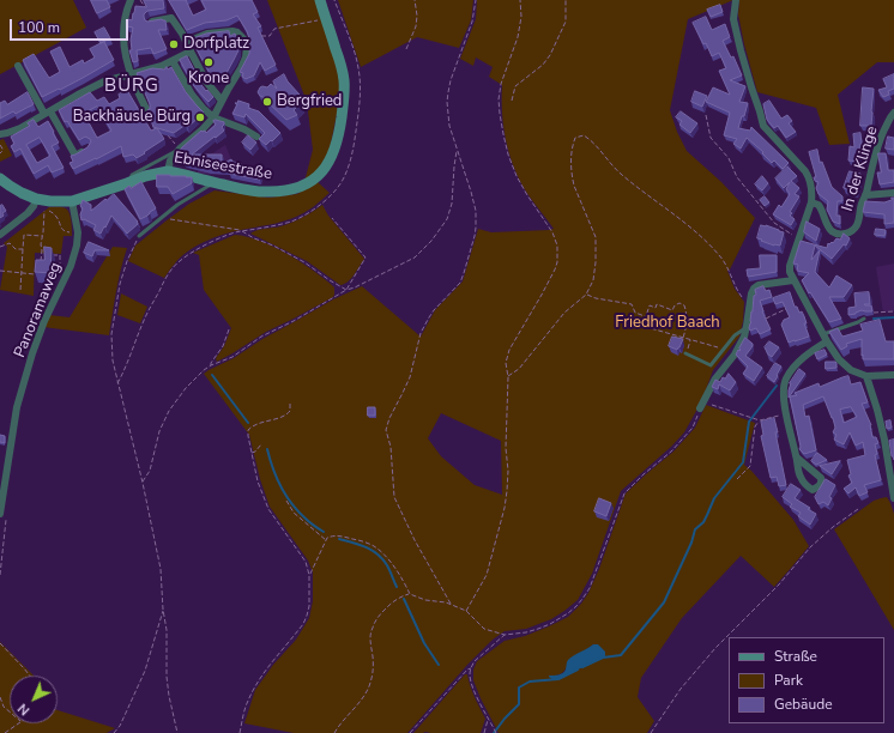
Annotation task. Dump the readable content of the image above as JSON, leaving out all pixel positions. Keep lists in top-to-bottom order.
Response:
{
  "streets": {
    "street": ["Ebniseestraße", "In der Klinge", "Panoramaweg"]
  },
  "crossings": [
    ["Ebniseestraße", "Panoramaweg"]
  ],
  "districts": ["BÜRG"],
  "parks": ["Friedhof Baach"],
  "places": [
    "Dorfplatz",
    "Krone",
    "Bergfried",
    "Backhäusle Bürg"
  ],
  "legend": ["Straße", "Park", "Gebäude"],
  "scale_bar": "100 m",
  "north": "bottom left"
}
